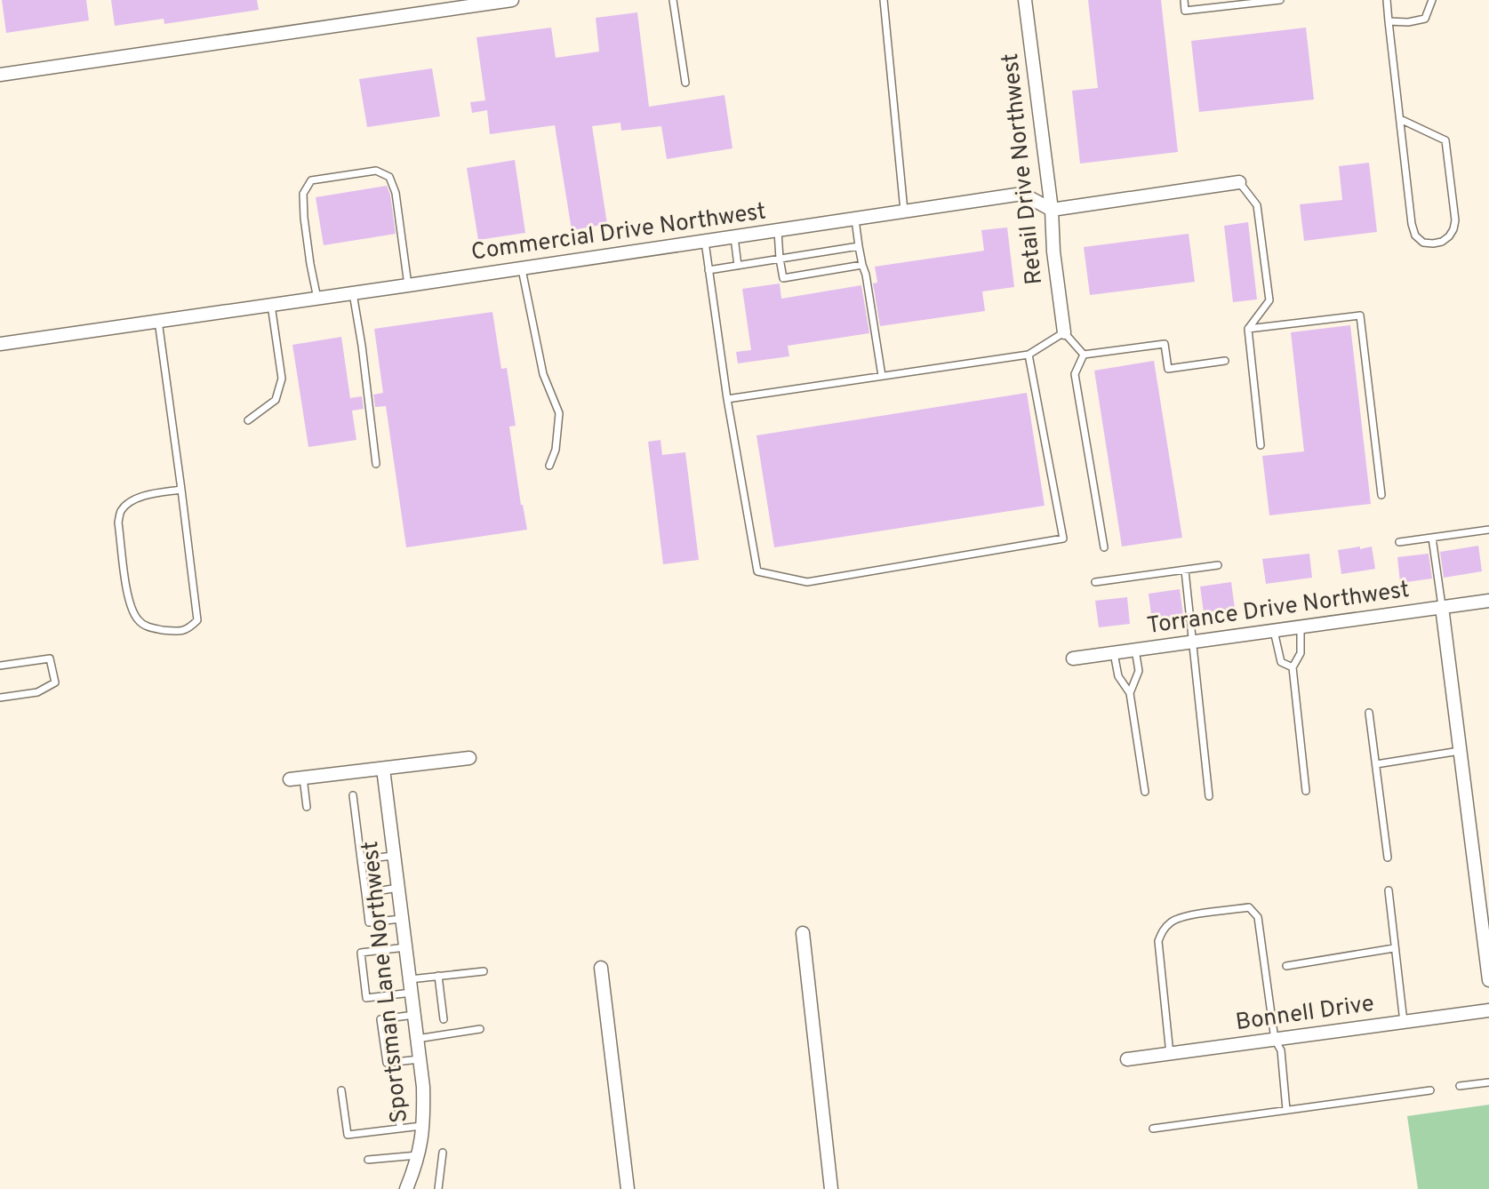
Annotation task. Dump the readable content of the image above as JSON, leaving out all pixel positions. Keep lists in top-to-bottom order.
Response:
{
  "streets": {
    "street": [
      "Retail Drive Northwest",
      "Commercial Drive Northwest",
      "Torrance Drive Northwest",
      "Sportsman Lane Northwest",
      "Bonnell Drive"
    ]
  },
  "crossings": [
    ["Retail Drive Northwest", "Commercial Drive Northwest"]
  ]
}
